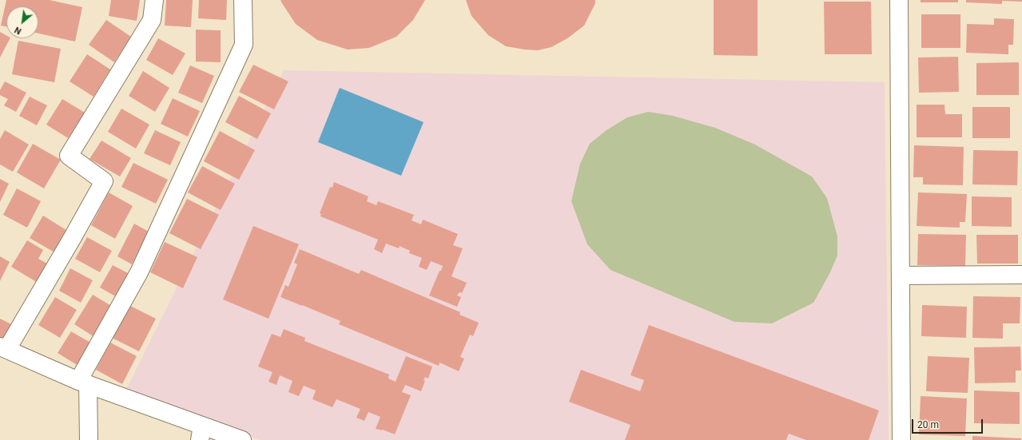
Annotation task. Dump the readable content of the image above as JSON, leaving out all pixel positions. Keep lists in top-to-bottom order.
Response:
{
  "scale_bar": "20 m",
  "north": "bottom left"
}
